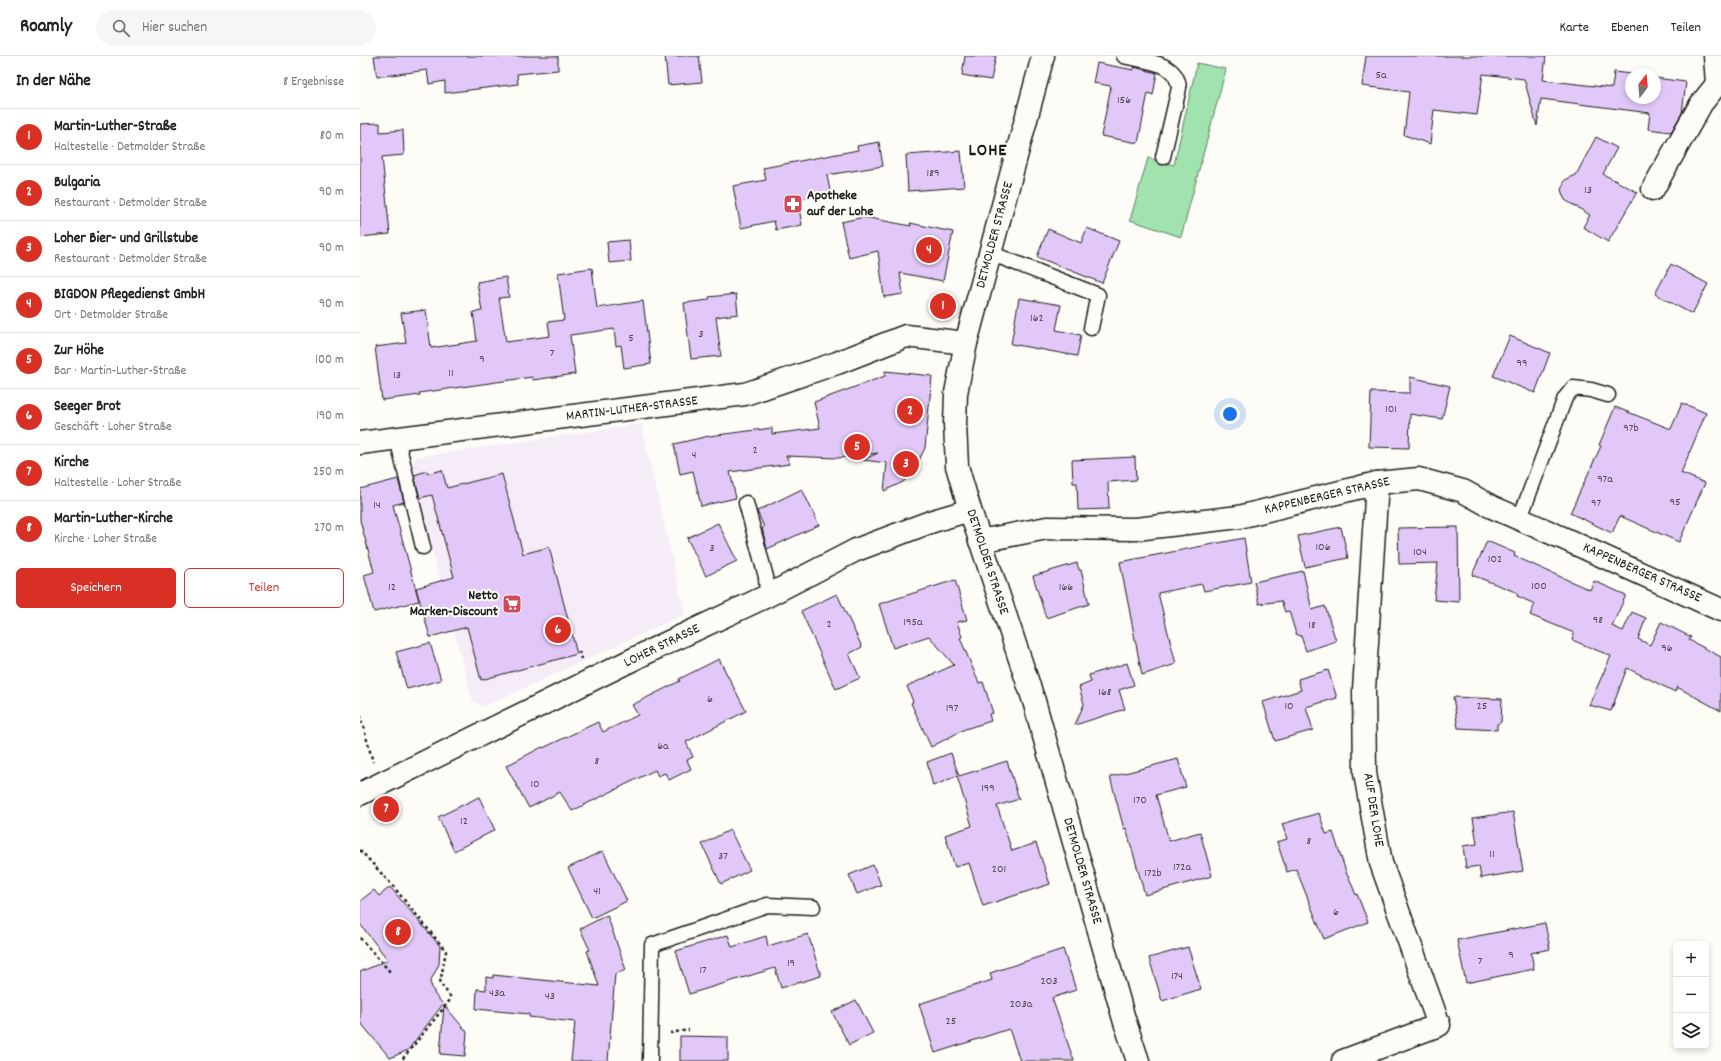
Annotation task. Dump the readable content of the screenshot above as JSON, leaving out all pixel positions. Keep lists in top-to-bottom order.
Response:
{
  "streets": {
    "street": [
      "DETMOLDER STRASSE",
      "MARTIN-LUTHER-STRASSE",
      "KAPPENBERGER STRASSE",
      "LOHER STRASSE",
      "AUF DER LOHE"
    ]
  },
  "crossings": [
    ["DETMOLDER STRASSE", "MARTIN-LUTHER-STRASSE"],
    ["DETMOLDER STRASSE", "KAPPENBERGER STRASSE"],
    ["DETMOLDER STRASSE", "LOHER STRASSE"],
    ["KAPPENBERGER STRASSE", "AUF DER LOHE"]
  ],
  "districts": ["LOHE"],
  "places": {
    "pharmacy": ["Apotheke auf der Lohe"],
    "supermarket": ["Netto Marken-Discount"]
  },
  "house_numbers": [
    "5a",
    "156",
    "189",
    "13",
    "162",
    "3",
    "5",
    "7",
    "9",
    "99",
    "11",
    "13",
    "101",
    "97b",
    "2",
    "4",
    "97a",
    "95",
    "97",
    "14",
    "106",
    "3",
    "104",
    "102",
    "100",
    "12",
    "166",
    "98",
    "195a",
    "2",
    "18",
    "96",
    "168",
    "6",
    "10",
    "25",
    "197",
    "6a",
    "8",
    "10",
    "199",
    "170",
    "12",
    "8",
    "11",
    "37",
    "172a",
    "201",
    "172b",
    "41",
    "6",
    "9",
    "7",
    "19",
    "17",
    "174",
    "203",
    "43a",
    "43",
    "203a",
    "25"
  ],
  "north": "top",
  "page": {
    "header": "Roamly",
    "search": "Hier suchen",
    "nav": ["Karte", "Ebenen", "Teilen"],
    "heading": ["In der Nähe", "8 Ergebnisse"],
    "list": [
      {
        "mark": "1",
        "name": "Martin-Luther-Straße",
        "note": "Haltestelle · Detmolder Straße",
        "value": "80 m"
      },
      {
        "mark": "2",
        "name": "Bulgaria",
        "note": "Restaurant · Detmolder Straße",
        "value": "90 m"
      },
      {
        "mark": "3",
        "name": "Loher Bier- und Grillstube",
        "note": "Restaurant · Detmolder Straße",
        "value": "90 m"
      },
      {
        "mark": "4",
        "name": "BIGDON Pflegedienst GmbH",
        "note": "Ort · Detmolder Straße",
        "value": "90 m"
      },
      {
        "mark": "5",
        "name": "Zur Höhe",
        "note": "Bar · Martin-Luther-Straße",
        "value": "100 m"
      },
      {
        "mark": "6",
        "name": "Seeger Brot",
        "note": "Geschäft · Loher Straße",
        "value": "190 m"
      },
      {
        "mark": "7",
        "name": "Kirche",
        "note": "Haltestelle · Loher Straße",
        "value": "250 m"
      },
      {
        "mark": "8",
        "name": "Martin-Luther-Kirche",
        "note": "Kirche · Loher Straße",
        "value": "270 m"
      }
    ],
    "pins": [
      "4",
      "1",
      "2",
      "5",
      "3",
      "6",
      "7",
      "8"
    ],
    "buttons": ["Speichern", "Teilen"],
    "map_buttons": ["+", "−"]
  }
}
